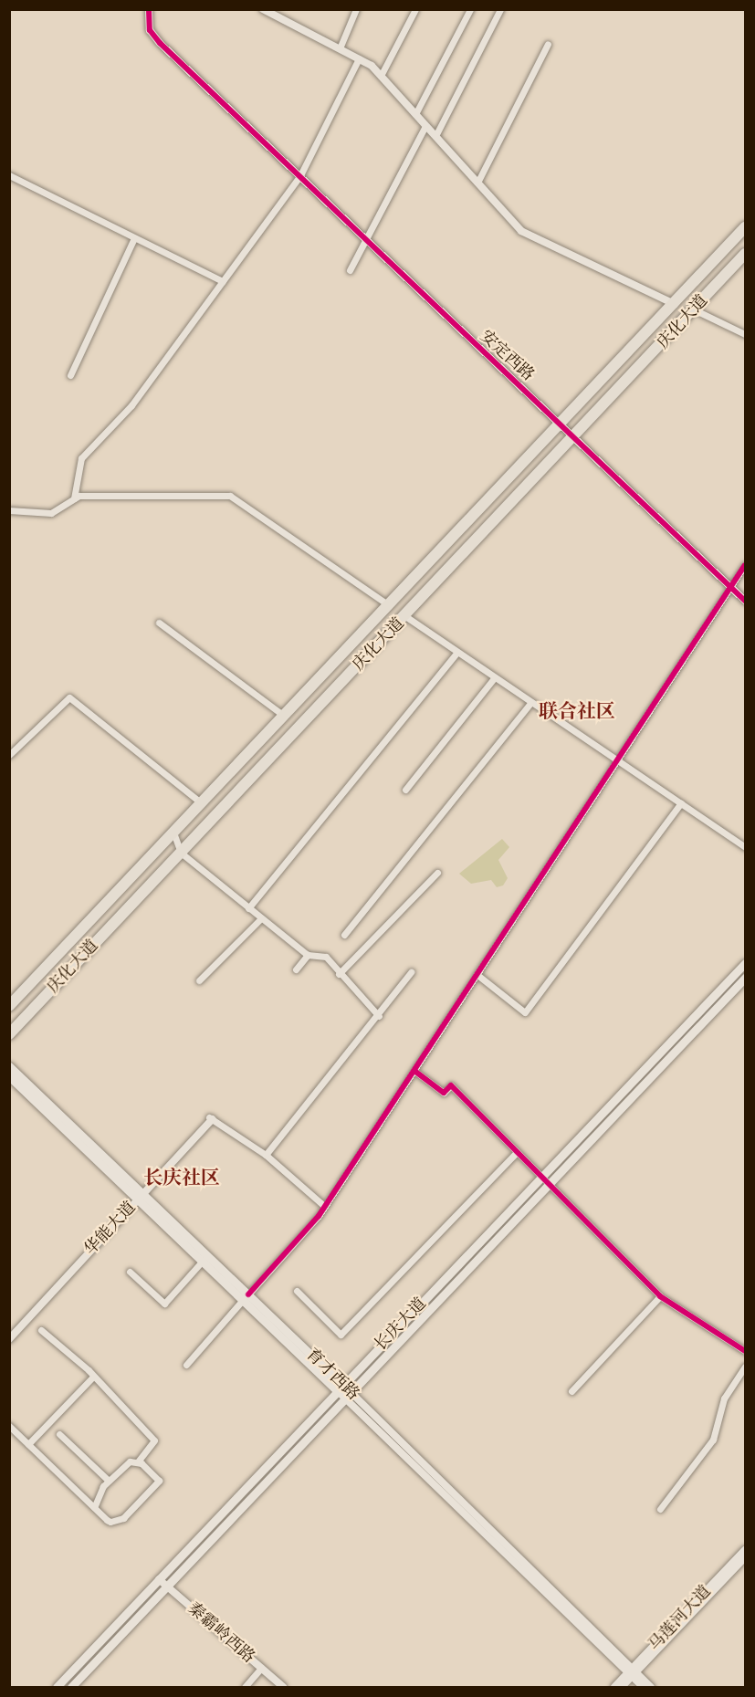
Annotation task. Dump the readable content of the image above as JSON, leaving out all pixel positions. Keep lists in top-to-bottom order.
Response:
{
  "streets": {
    "highway": ["庆化大道"],
    "main road": ["长庆大道", "育才西路"],
    "street": [
      "安定西路",
      "华能大道",
      "马莲河大道",
      "秦霸岭西路"
    ]
  },
  "crossings": [
    ["庆化大道", "安定西路"],
    ["华能大道", "育才西路"],
    ["长庆大道", "育才西路"],
    ["长庆大道", "秦霸岭西路"],
    ["育才西路", "马莲河大道"]
  ],
  "districts": ["联合社区", "长庆社区"]
}
